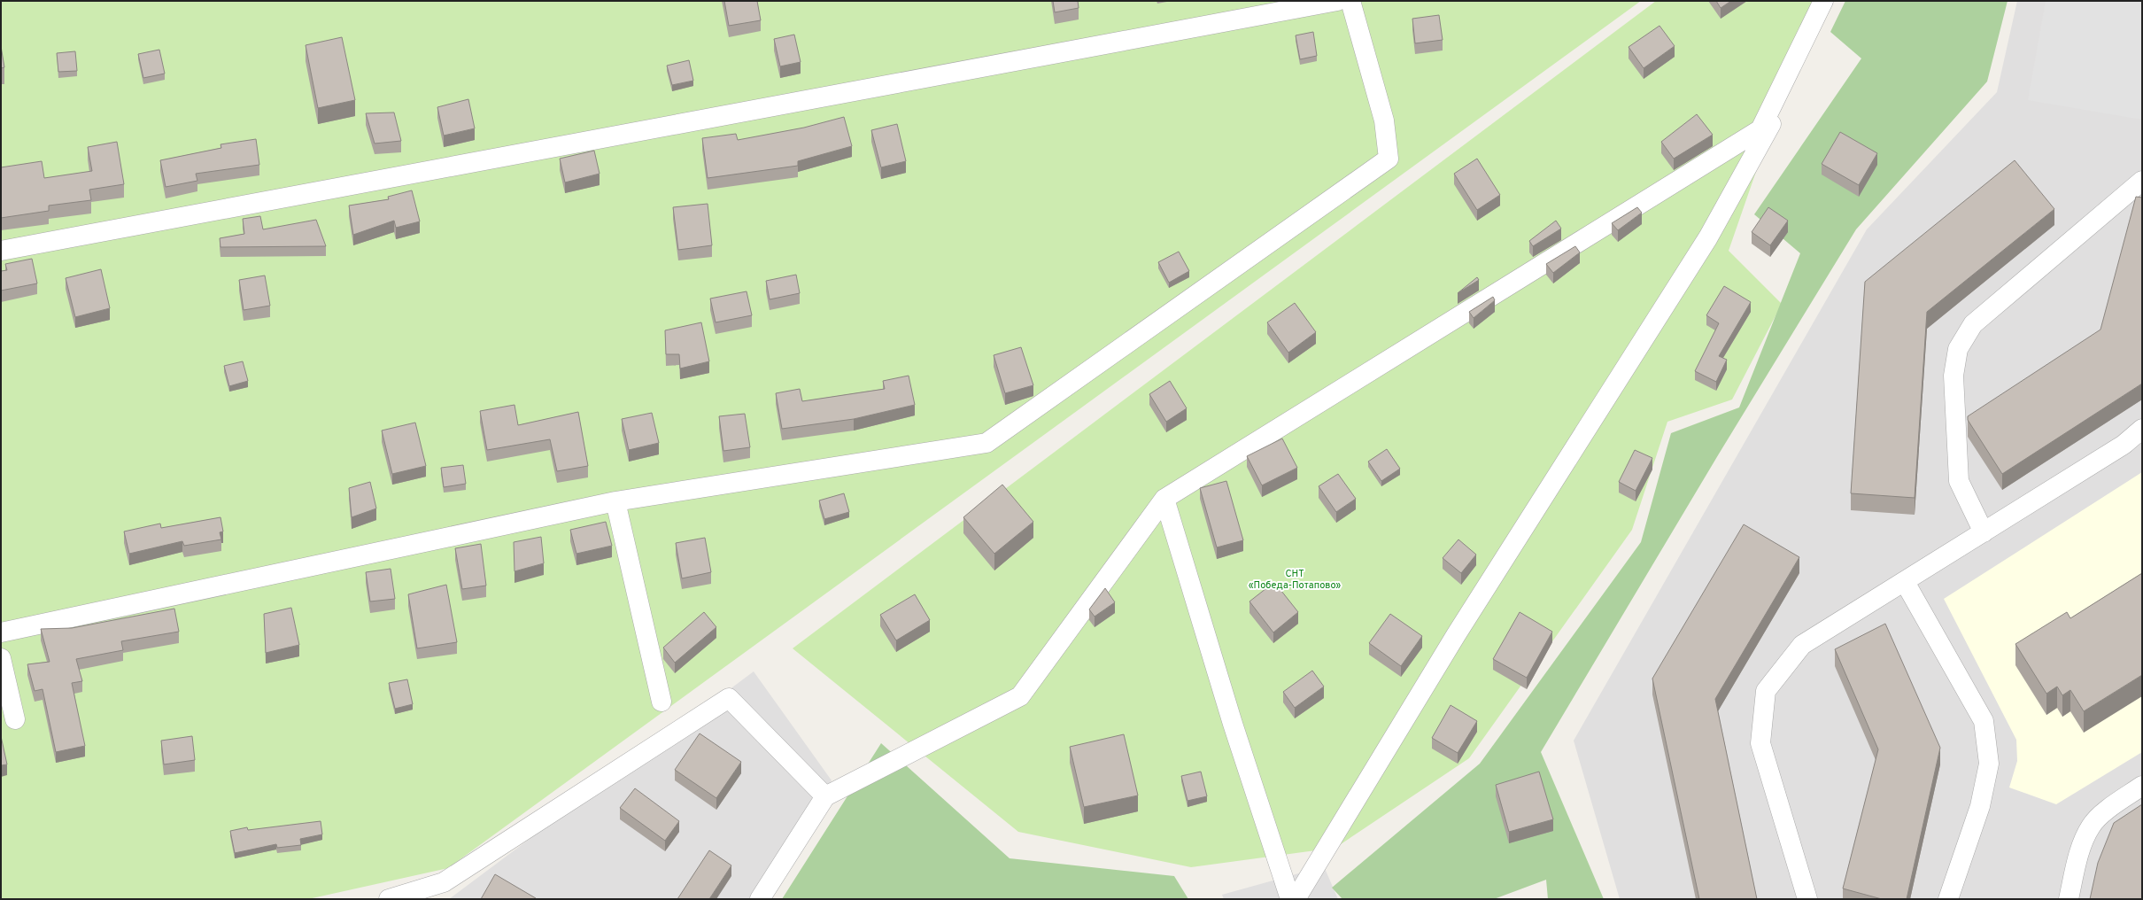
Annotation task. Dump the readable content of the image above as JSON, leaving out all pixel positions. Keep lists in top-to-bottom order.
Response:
{
  "parks": ["СНТ «Победа-Потапово»"]
}
